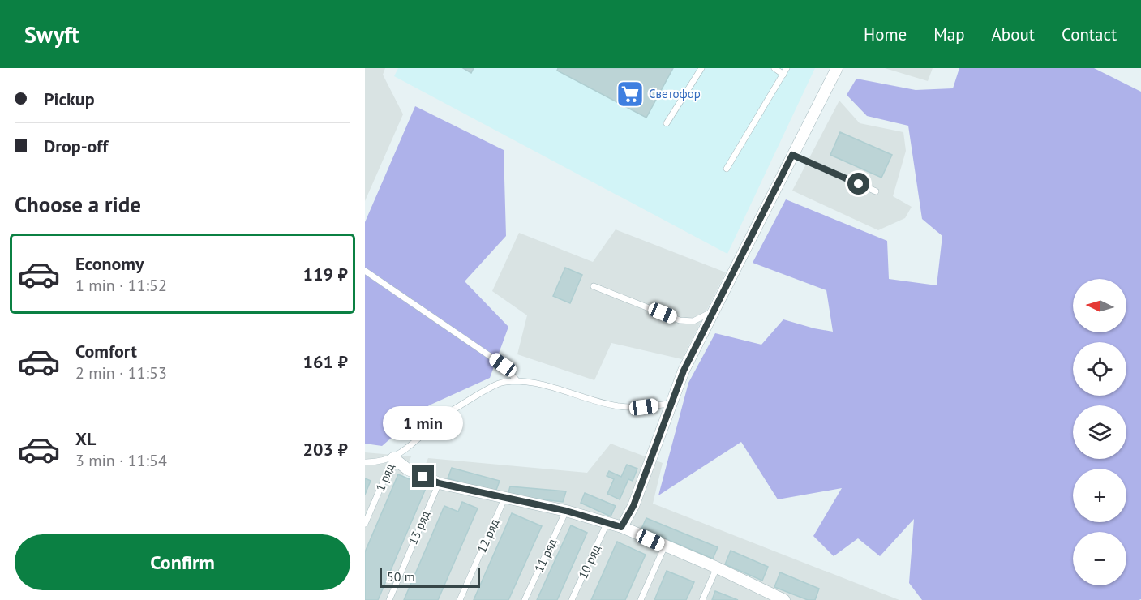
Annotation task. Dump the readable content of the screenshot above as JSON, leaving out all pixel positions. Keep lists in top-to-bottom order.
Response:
{
  "streets": {
    "lane": [
      "1 ряд",
      "13 ряд",
      "12 ряд",
      "11 ряд",
      "10 ряд"
    ]
  },
  "places": {
    "supermarket": ["Светофор"]
  },
  "scale_bar": "50 m",
  "north": "left",
  "page": {
    "header": "Swyft",
    "nav": [
      "Home",
      "Map",
      "About",
      "Contact"
    ],
    "banner": ["Pickup", "Drop-off"],
    "heading": "Choose a ride",
    "list": [
      {
        "name": "Economy",
        "note": "1 min · 11:52",
        "value": "119 ₽"
      },
      {
        "name": "Comfort",
        "note": "2 min · 11:53",
        "value": "161 ₽"
      },
      {
        "name": "XL",
        "note": "3 min · 11:54",
        "value": "203 ₽"
      }
    ],
    "map_buttons": ["+", "−"],
    "bubble": "1 min",
    "buttons": "Confirm",
    "scale": "50 m"
  }
}
